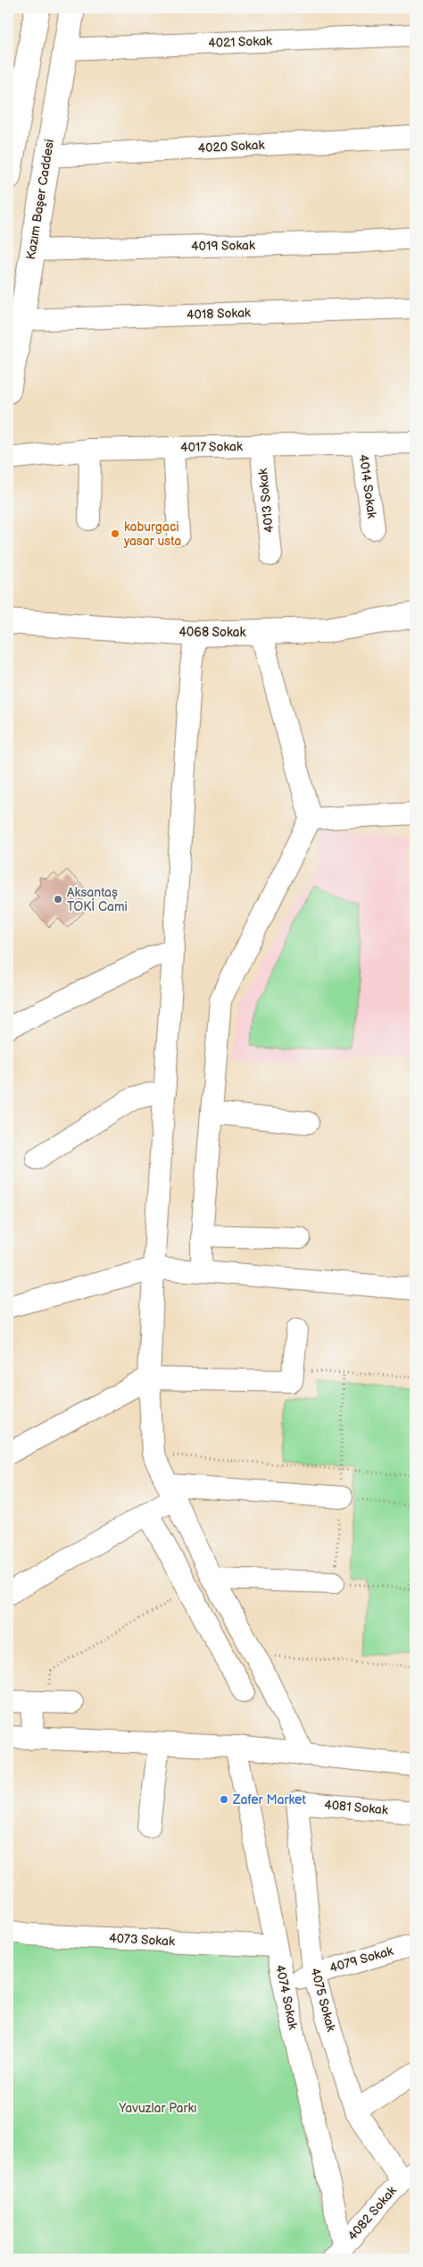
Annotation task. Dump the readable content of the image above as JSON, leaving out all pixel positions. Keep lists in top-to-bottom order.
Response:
{
  "streets": {
    "main road": ["Kazım Başer Caddesi", "4068 Sokak"],
    "street": [
      "4021 Sokak",
      "4020 Sokak",
      "4019 Sokak",
      "4018 Sokak",
      "4017 Sokak",
      "4014 Sokak",
      "4013 Sokak",
      "4081 Sokak",
      "4073 Sokak",
      "4079 Sokak",
      "4074 Sokak",
      "4075 Sokak",
      "4082 Sokak"
    ]
  },
  "crossings": [
    ["4021 Sokak", "Kazım Başer Caddesi"],
    ["4020 Sokak", "Kazım Başer Caddesi"],
    ["Kazım Başer Caddesi", "4019 Sokak"],
    ["Kazım Başer Caddesi", "4018 Sokak"],
    ["4017 Sokak", "4014 Sokak"],
    ["4017 Sokak", "4013 Sokak"],
    ["4081 Sokak", "4075 Sokak"],
    ["4073 Sokak", "4074 Sokak"],
    ["4079 Sokak", "4074 Sokak"],
    ["4079 Sokak", "4075 Sokak"],
    ["4074 Sokak", "4082 Sokak"],
    ["4075 Sokak", "4082 Sokak"]
  ],
  "parks": ["Yavuzlar Parkı"],
  "places": ["kaburgaci yasar usta", "Aksantaş TOKİ Cami", "Zafer Market"]
}
